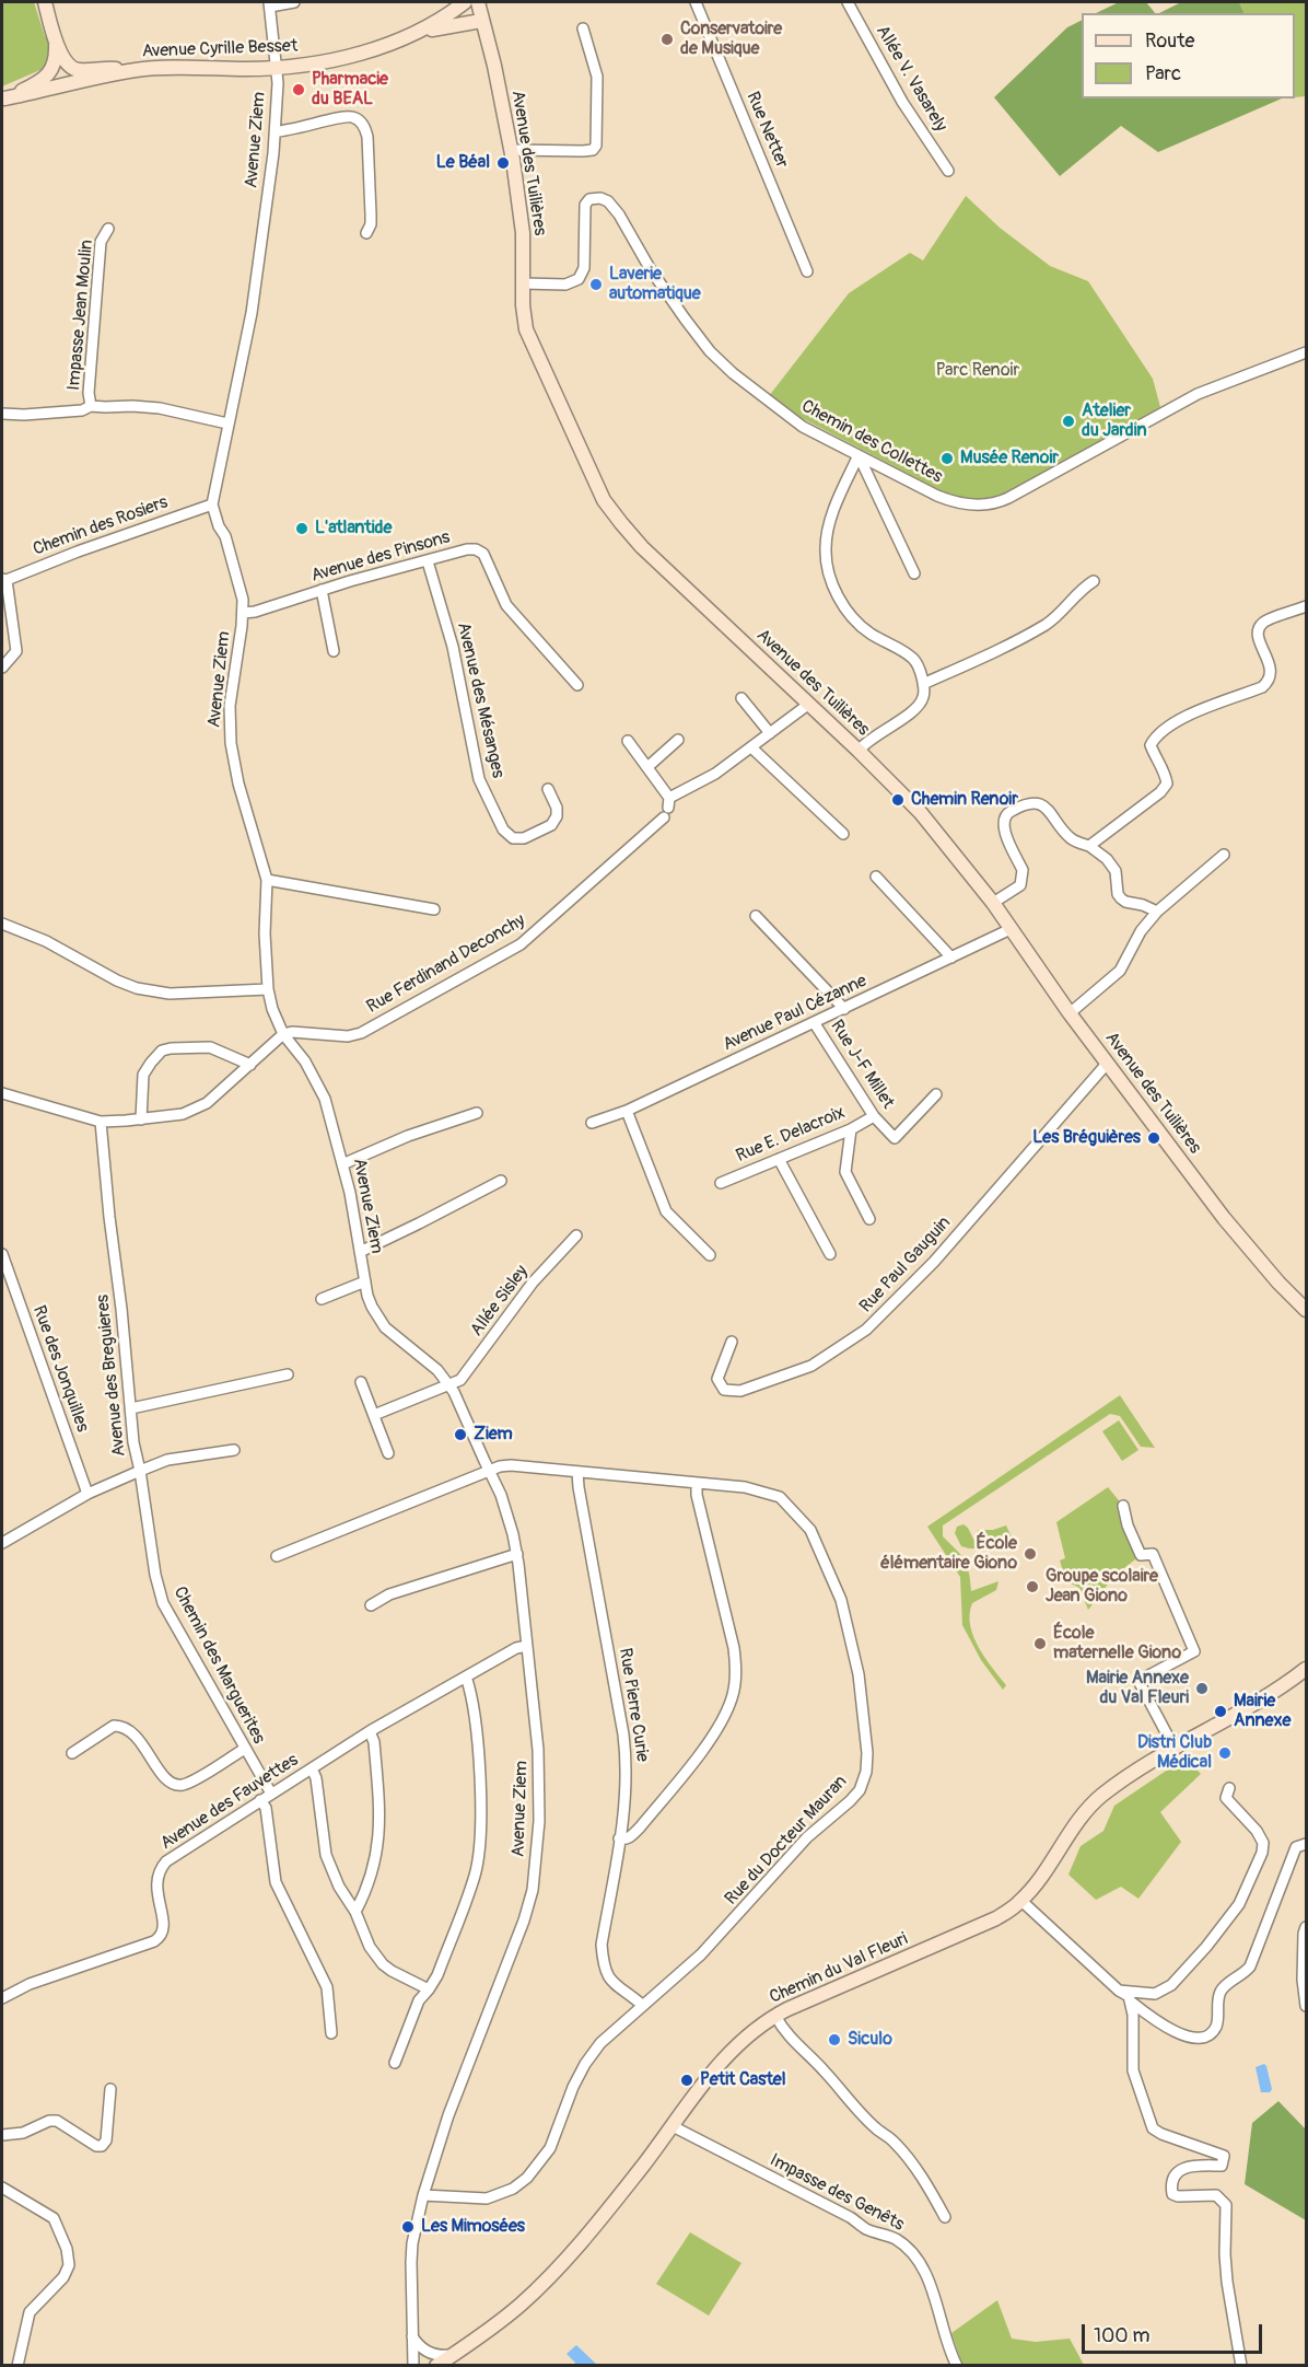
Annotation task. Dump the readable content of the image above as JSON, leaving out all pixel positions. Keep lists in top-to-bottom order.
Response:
{
  "streets": {
    "street": [
      "Avenue Cyrille Besset",
      "Allée V. Vasarely",
      "Rue Netter",
      "Avenue Ziem",
      "Avenue des Tuilières",
      "Impasse Jean Moulin",
      "Chemin des Collettes",
      "Chemin des Rosiers",
      "Avenue des Pinsons",
      "Avenue des Mésanges",
      "Rue Ferdinand Deconchy",
      "Avenue Paul Cézanne",
      "Rue J-F Millet",
      "Rue E. Delacroix",
      "Rue Paul Gauguin",
      "Allée Sisley",
      "Rue des Jonquilles",
      "Avenue des Breguieres",
      "Chemin des Marguerites",
      "Rue Pierre Curie",
      "Avenue des Fauvettes",
      "Rue du Docteur Mauran",
      "Chemin du Val Fleuri",
      "Impasse des Genêts"
    ]
  },
  "crossings": [
    ["Avenue Cyrille Besset", "Avenue Ziem"],
    ["Avenue Ziem", "Chemin des Rosiers"],
    ["Avenue Ziem", "Avenue des Pinsons"],
    ["Avenue Ziem", "Rue Ferdinand Deconchy"],
    ["Avenue Ziem", "Allée Sisley"],
    ["Avenue Ziem", "Avenue des Fauvettes"],
    ["Avenue Ziem", "Rue du Docteur Mauran"],
    ["Avenue des Tuilières", "Chemin des Collettes"],
    ["Avenue des Tuilières", "Rue Ferdinand Deconchy"],
    ["Avenue des Tuilières", "Avenue Paul Cézanne"],
    ["Avenue des Tuilières", "Rue Paul Gauguin"],
    ["Avenue des Pinsons", "Avenue des Mésanges"],
    ["Avenue Paul Cézanne", "Rue J-F Millet"],
    ["Rue J-F Millet", "Rue E. Delacroix"],
    ["Rue des Jonquilles", "Avenue des Breguieres"],
    ["Avenue des Breguieres", "Chemin des Marguerites"],
    ["Chemin des Marguerites", "Avenue des Fauvettes"],
    ["Rue Pierre Curie", "Rue du Docteur Mauran"],
    ["Chemin du Val Fleuri", "Impasse des Genêts"]
  ],
  "parks": ["Parc Renoir"],
  "places": [
    "Conservatoire de Musique",
    "Pharmacie du BEAL",
    "Le Béal",
    "Laverie automatique",
    "Atelier du Jardin",
    "Musée Renoir",
    "L'atlantide",
    "Chemin Renoir",
    "Les Bréguières",
    "Ziem",
    "École élémentaire Giono",
    "Groupe scolaire Jean Giono",
    "École maternelle Giono",
    "Mairie Annexe du Val Fleuri",
    "Mairie Annexe",
    "Distri Club Médical",
    "Siculo",
    "Petit Castel",
    "Les Mimosées"
  ],
  "legend": ["Route", "Parc"],
  "scale_bar": "100 m"
}
